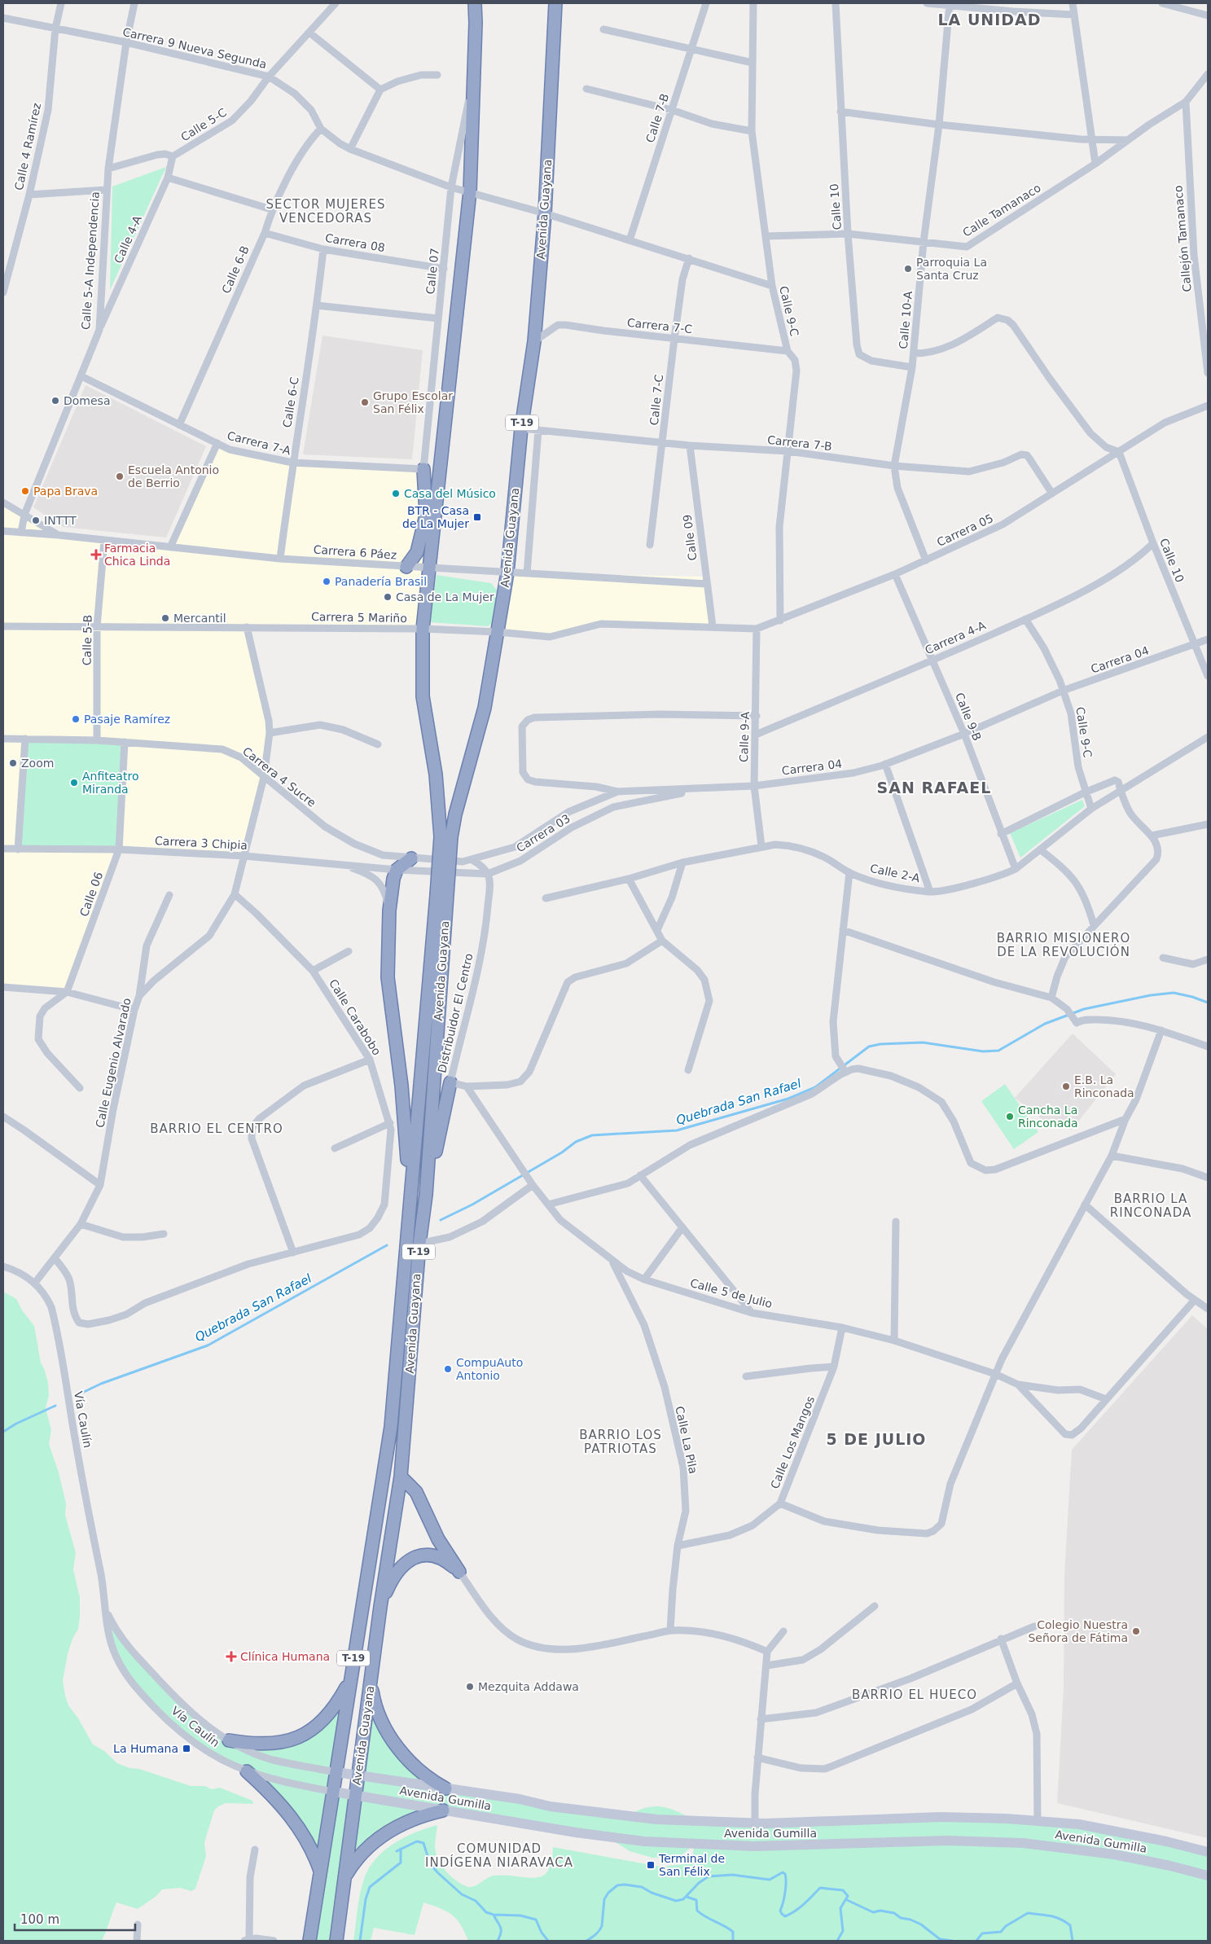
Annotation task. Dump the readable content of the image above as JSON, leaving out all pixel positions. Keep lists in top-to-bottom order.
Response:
{
  "streets": {
    "highway": ["Avenida Guayana", "T-19"],
    "main road": ["Avenida Gumilla"],
    "street": [
      "Carrera 9 Nueva Segunda",
      "Calle 7-B",
      "Calle 5-C",
      "Calle 4 Ramírez",
      "Calle 10",
      "Calle Tamanaco",
      "Callejón Tamanaco",
      "Calle 4-A",
      "Carrera 08",
      "Calle 5-A Independencia",
      "Calle 6-B",
      "Calle 07",
      "Calle 9-C",
      "Calle 10-A",
      "Carrera 7-C",
      "Calle 7-C",
      "Calle 6-C",
      "Carrera 7-A",
      "Carrera 7-B",
      "Carrera 05",
      "Calle 09",
      "Carrera 6 Páez",
      "Carrera 5 Mariño",
      "Carrera 4-A",
      "Calle 5-B",
      "Carrera 04",
      "Calle 9-B",
      "Calle 9-A",
      "Carrera 4 Sucre",
      "Carrera 03",
      "Carrera 3 Chipia",
      "Calle 2-A",
      "Calle 06",
      "Distribuidor El Centro",
      "Calle Carabobo",
      "Calle Eugenio Alvarado",
      "Calle 5 de Julio",
      "Vía Caulín",
      "Calle La Pila",
      "Calle Los Mangos"
    ]
  },
  "crossings": [
    ["Carrera 9 Nueva Segunda", "Calle 7-B"],
    ["Carrera 9 Nueva Segunda", "Calle 5-C"],
    ["Carrera 9 Nueva Segunda", "Calle 4 Ramírez"],
    ["Carrera 9 Nueva Segunda", "Avenida Guayana"],
    ["Carrera 9 Nueva Segunda", "Calle 5-A Independencia"],
    ["Carrera 9 Nueva Segunda", "Calle 6-B"],
    ["Carrera 9 Nueva Segunda", "Calle 07"],
    ["Carrera 9 Nueva Segunda", "Calle 9-C"],
    ["Carrera 9 Nueva Segunda", "Calle 7-C"],
    ["Calle 5-C", "Calle 4-A"],
    ["Calle 10", "Calle Tamanaco"],
    ["Calle 10", "Calle 10-A"],
    ["Calle 10", "Carrera 05"],
    ["Calle 10", "Carrera 4-A"],
    ["Calle 10", "Carrera 04"],
    ["Avenida Guayana", "Calle 07"],
    ["Avenida Guayana", "Carrera 7-C"],
    ["Avenida Guayana", "Carrera 7-B"],
    ["Avenida Guayana", "Carrera 6 Páez"],
    ["Avenida Guayana", "Carrera 5 Mariño"],
    ["Avenida Guayana", "Vía Caulín"],
    ["Avenida Guayana", "Avenida Gumilla"],
    ["Calle Tamanaco", "Callejón Tamanaco"],
    ["Calle Tamanaco", "Calle 9-C"],
    ["Calle Tamanaco", "Calle 10-A"],
    ["Calle 4-A", "Calle 5-A Independencia"],
    ["Carrera 08", "Calle 6-B"],
    ["Carrera 08", "Calle 07"],
    ["Carrera 08", "Calle 6-C"],
    ["Calle 5-A Independencia", "Carrera 7-A"],
    ["Calle 5-A Independencia", "Carrera 6 Páez"],
    ["Calle 6-B", "Carrera 7-A"],
    ["Calle 07", "Carrera 7-A"],
    ["Calle 9-C", "Carrera 7-C"],
    ["Calle 9-C", "Carrera 7-B"],
    ["Calle 9-C", "Carrera 05"],
    ["Calle 9-C", "Carrera 4-A"],
    ["Calle 9-C", "Carrera 04"],
    ["Calle 9-C", "Calle 2-A"],
    ["Calle 10-A", "Carrera 7-B"],
    ["Calle 10-A", "Carrera 05"],
    ["Carrera 7-C", "Calle 7-C"],
    ["Calle 7-C", "Carrera 7-B"],
    ["Calle 6-C", "Carrera 7-A"],
    ["Calle 6-C", "Carrera 6 Páez"],
    ["Carrera 7-B", "Carrera 05"],
    ["Carrera 7-B", "Calle 09"],
    ["Carrera 05", "Calle 09"],
    ["Carrera 05", "Carrera 5 Mariño"],
    ["Carrera 05", "Calle 9-B"],
    ["Carrera 05", "Calle 9-A"],
    ["Calle 09", "Carrera 6 Páez"],
    ["Calle 09", "Carrera 5 Mariño"],
    ["Carrera 6 Páez", "Calle 5-B"],
    ["Carrera 5 Mariño", "Calle 5-B"],
    ["Carrera 5 Mariño", "Calle Eugenio Alvarado"],
    ["Carrera 4-A", "Calle 9-B"],
    ["Carrera 4-A", "Calle 9-A"],
    ["Calle 5-B", "Carrera 4 Sucre"],
    ["Carrera 04", "Calle 9-B"],
    ["Carrera 04", "Calle 9-A"],
    ["Carrera 04", "Carrera 4 Sucre"],
    ["Carrera 04", "Carrera 03"],
    ["Calle 9-B", "Calle 2-A"],
    ["Calle 9-A", "Calle 2-A"],
    ["Carrera 4 Sucre", "Calle 06"],
    ["Carrera 4 Sucre", "Calle Eugenio Alvarado"],
    ["Carrera 03", "Carrera 3 Chipia"],
    ["Carrera 03", "Distribuidor El Centro"],
    ["Carrera 3 Chipia", "Calle 06"],
    ["Carrera 3 Chipia", "Calle Eugenio Alvarado"],
    ["Calle Carabobo", "Calle Eugenio Alvarado"],
    ["Calle Eugenio Alvarado", "Vía Caulín"],
    ["Calle 5 de Julio", "Calle La Pila"],
    ["Calle 5 de Julio", "Calle Los Mangos"],
    ["Vía Caulín", "Avenida Gumilla"],
    ["Calle La Pila", "Calle Los Mangos"]
  ],
  "districts": [
    "LA UNIDAD",
    "SECTOR MUJERES VENCEDORAS",
    "SAN RAFAEL",
    "BARRIO MISIONERO DE LA REVOLUCIÓN",
    "BARRIO EL CENTRO",
    "BARRIO LA RINCONADA",
    "BARRIO LOS PATRIOTAS",
    "5 DE JULIO",
    "BARRIO EL HUECO",
    "COMUNIDAD INDÍGENA NIARAVACA"
  ],
  "water": ["Quebrada San Rafael"],
  "places": {
    "other": [
      "Parroquia La Santa Cruz",
      "Domesa",
      "Grupo Escolar San Félix",
      "Escuela Antonio de Berrio",
      "Papa Brava",
      "Casa del Músico",
      "INTTT",
      "Panadería Brasil",
      "Casa de La Mujer",
      "Mercantil",
      "Pasaje Ramírez",
      "Zoom",
      "Anfiteatro Miranda",
      "E.B. La Rinconada",
      "Cancha La Rinconada",
      "CompuAuto Antonio",
      "Colegio Nuestra Señora de Fátima",
      "Mezquita Addawa"
    ],
    "transit": ["BTR - Casa de La Mujer", "La Humana", "Terminal de San Félix"],
    "health": ["Farmacia Chica Linda", "Clínica Humana"]
  },
  "scale_bar": "100 m"
}
